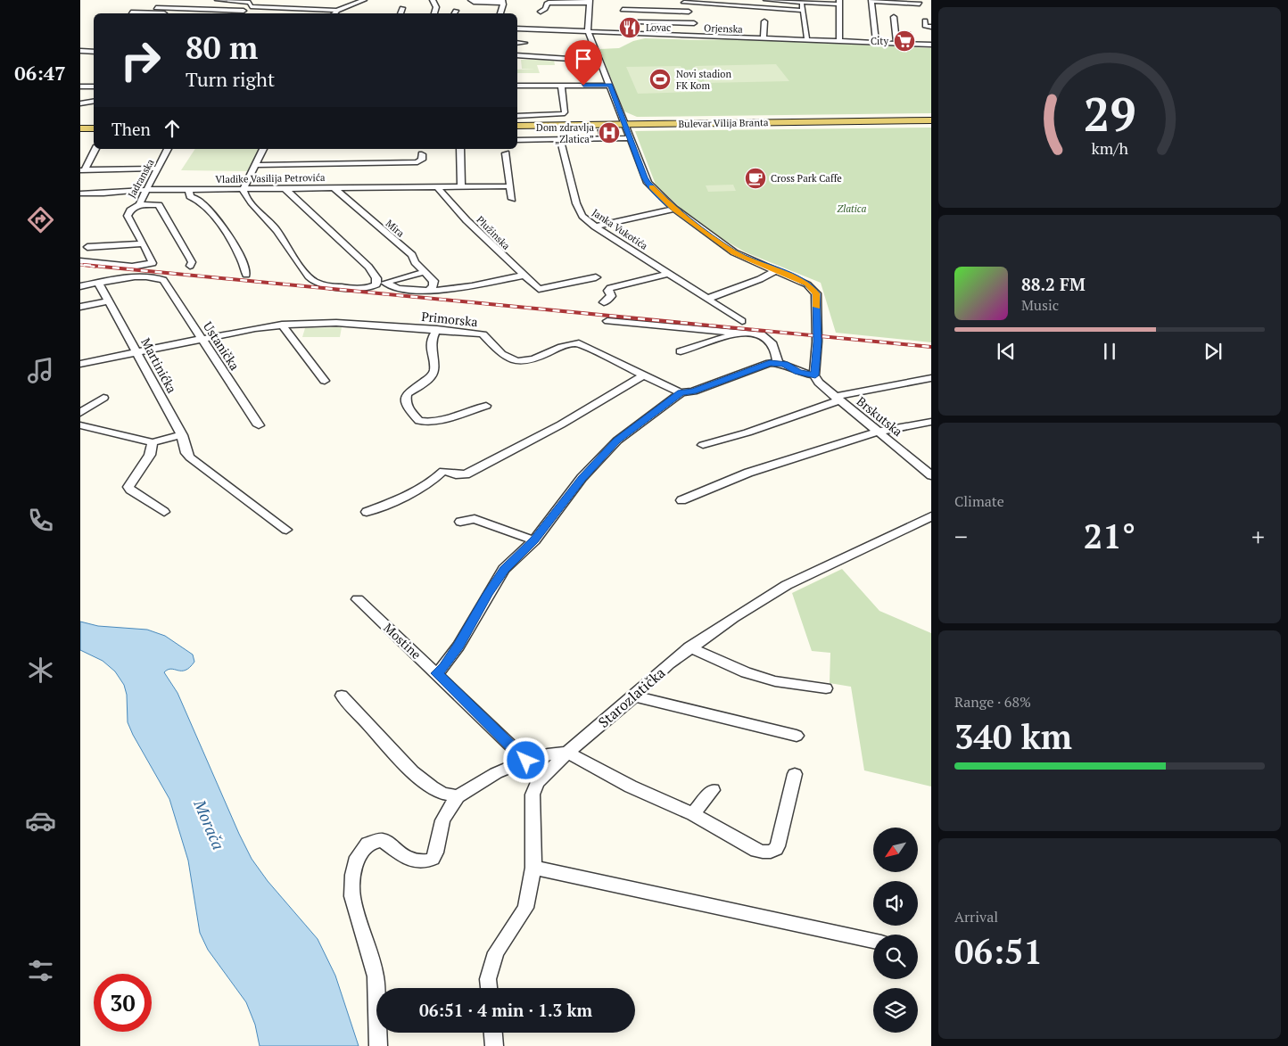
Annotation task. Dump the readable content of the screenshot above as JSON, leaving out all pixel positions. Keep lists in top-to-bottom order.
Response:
{
  "streets": {
    "main road": ["Bulevar Vilija Branta"],
    "street": [
      "Orjenska",
      "Jadranska",
      "Vladike Vasilija Petrovića",
      "Mira",
      "Janka Vukotića",
      "Plužinska",
      "Primorska",
      "Ustanička",
      "Martinićka",
      "Brskutska",
      "Mostine",
      "Starozlatička"
    ]
  },
  "crossings": [
    ["Jadranska", "Vladike Vasilija Petrovića"],
    ["Vladike Vasilija Petrovića", "Mira"],
    ["Vladike Vasilija Petrovića", "Plužinska"],
    ["Primorska", "Ustanička"],
    ["Primorska", "Martinićka"],
    ["Ustanička", "Martinićka"],
    ["Mostine", "Starozlatička"]
  ],
  "water": ["Morača"],
  "parks": ["Zlatica"],
  "places": {
    "restaurant": ["Lovac"],
    "supermarket": ["City"],
    "sports": ["Novi stadion FK Kom"],
    "hospital": ["Dom zdravlja „Zlatica”"],
    "cafe": ["Cross Park Caffe"]
  },
  "north": "bottom left",
  "page": {
    "tabs": "06:47",
    "turn": ["80 m", "Turn right"],
    "then": "Then",
    "song": ["88.2 FM", "Music"],
    "tile": [
      "Climate",
      ["Range · 68%", "340 km"],
      ["Arrival", "06:51"]
    ],
    "heat": ["−", "21°", "+"],
    "limit": "30",
    "trip": "06:51 · 4 min · 1.3 km",
    "gauge": ["29", "km/h"]
  }
}
